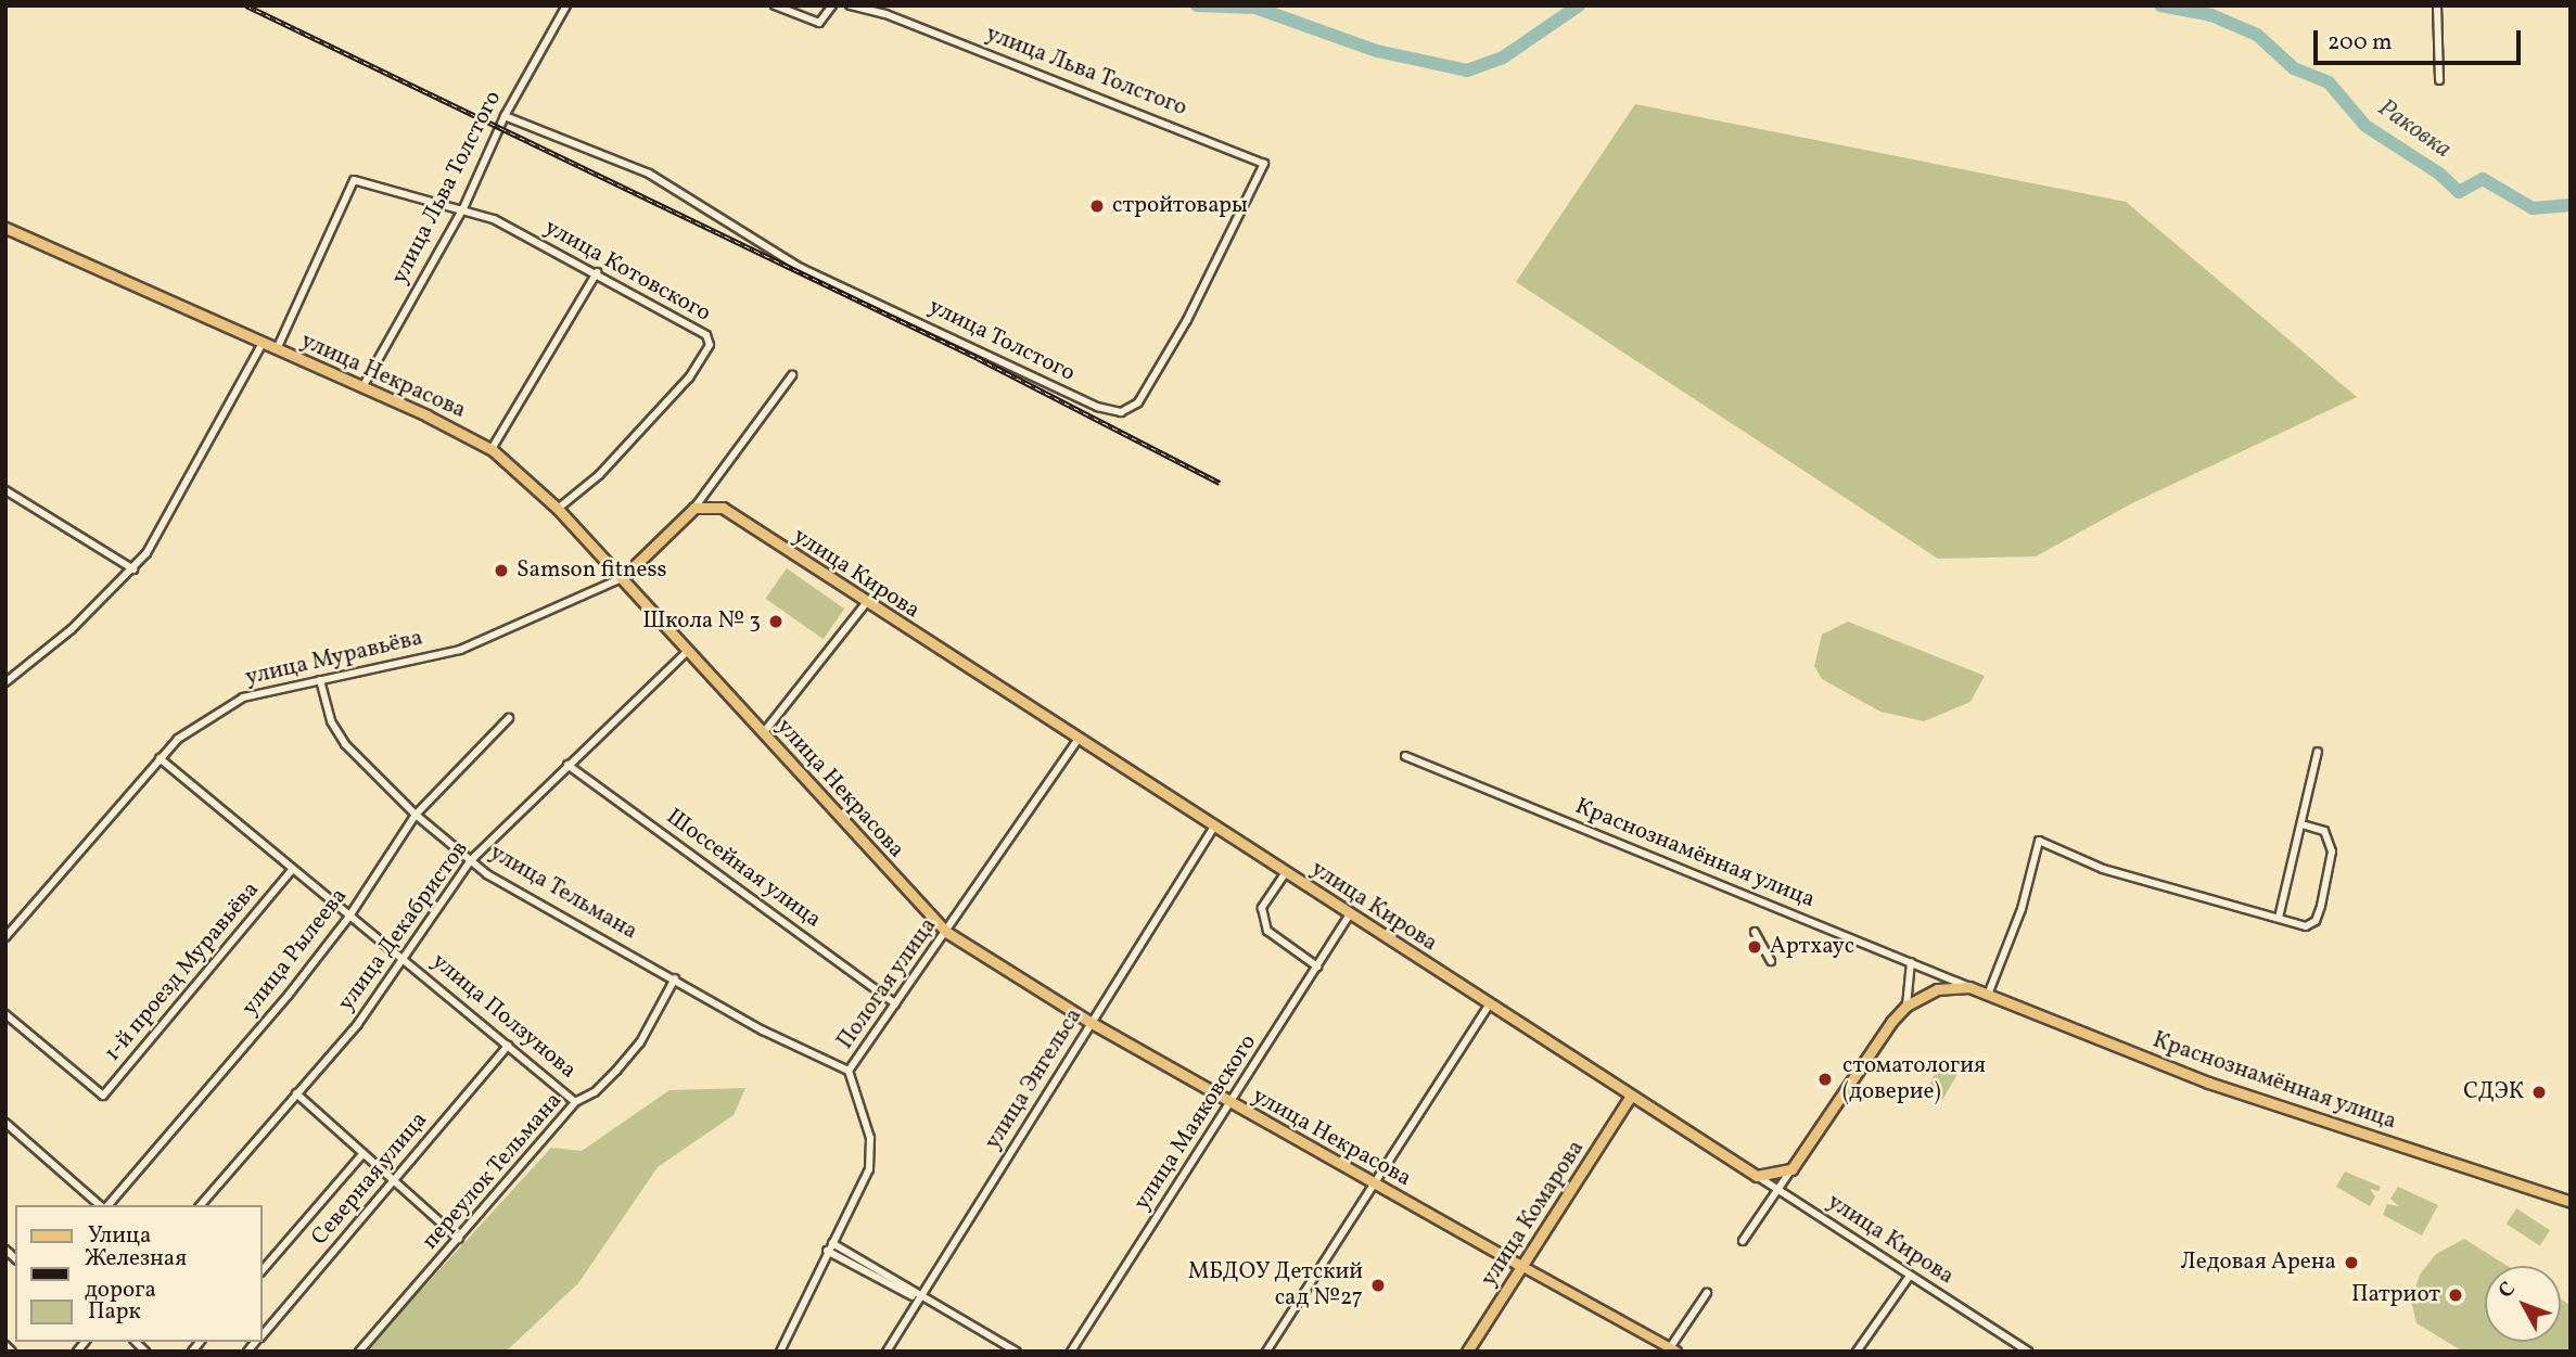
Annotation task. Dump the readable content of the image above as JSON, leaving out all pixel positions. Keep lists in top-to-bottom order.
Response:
{
  "streets": {
    "highway": [
      "улица Некрасова",
      "улица Кирова",
      "Краснознамённая улица",
      "улица Комарова"
    ],
    "street": [
      "улица Льва Толстого",
      "улица Котовского",
      "улица Толстого",
      "улица Муравьёва",
      "Шоссейная улица",
      "улица Тельмана",
      "улица Декабристов",
      "улица Рылеева",
      "1-й проезд Муравьёва",
      "Пологая улица",
      "улица Ползунова",
      "улица Энгельса",
      "улица Маяковского",
      "переулок Тельмана",
      "Северная улица"
    ]
  },
  "crossings": [
    ["улица Льва Толстого", "улица Котовского"],
    ["улица Льва Толстого", "улица Толстого"],
    ["улица Льва Толстого", "улица Некрасова"],
    ["улица Котовского", "улица Некрасова"],
    ["улица Некрасова", "улица Муравьёва"],
    ["улица Некрасова", "улица Декабристов"],
    ["улица Некрасова", "Пологая улица"],
    ["улица Некрасова", "улица Энгельса"],
    ["улица Некрасова", "улица Маяковского"],
    ["улица Некрасова", "улица Комарова"],
    ["улица Кирова", "Пологая улица"],
    ["улица Кирова", "улица Энгельса"],
    ["улица Кирова", "улица Маяковского"],
    ["улица Кирова", "улица Комарова"],
    ["улица Муравьёва", "улица Тельмана"],
    ["улица Муравьёва", "улица Ползунова"],
    ["Шоссейная улица", "улица Декабристов"],
    ["Шоссейная улица", "Пологая улица"],
    ["улица Тельмана", "улица Декабристов"],
    ["улица Тельмана", "улица Рылеева"],
    ["улица Тельмана", "Пологая улица"],
    ["улица Тельмана", "переулок Тельмана"],
    ["улица Декабристов", "улица Ползунова"],
    ["улица Рылеева", "улица Ползунова"],
    ["1-й проезд Муравьёва", "улица Ползунова"],
    ["улица Ползунова", "переулок Тельмана"],
    ["улица Ползунова", "Северная улица"]
  ],
  "water": ["Раковка"],
  "places": [
    "стройтовары",
    "Samson fitness",
    "Школа № 3",
    "Артхаус",
    "стоматология (доверие)",
    "СДЭК",
    "Ледовая Арена",
    "МБДОУ Детский сад №27",
    "Патриот"
  ],
  "legend": ["Улица", "Железная дорога", "Парк"],
  "scale_bar": "200 m",
  "north": "top left"
}
